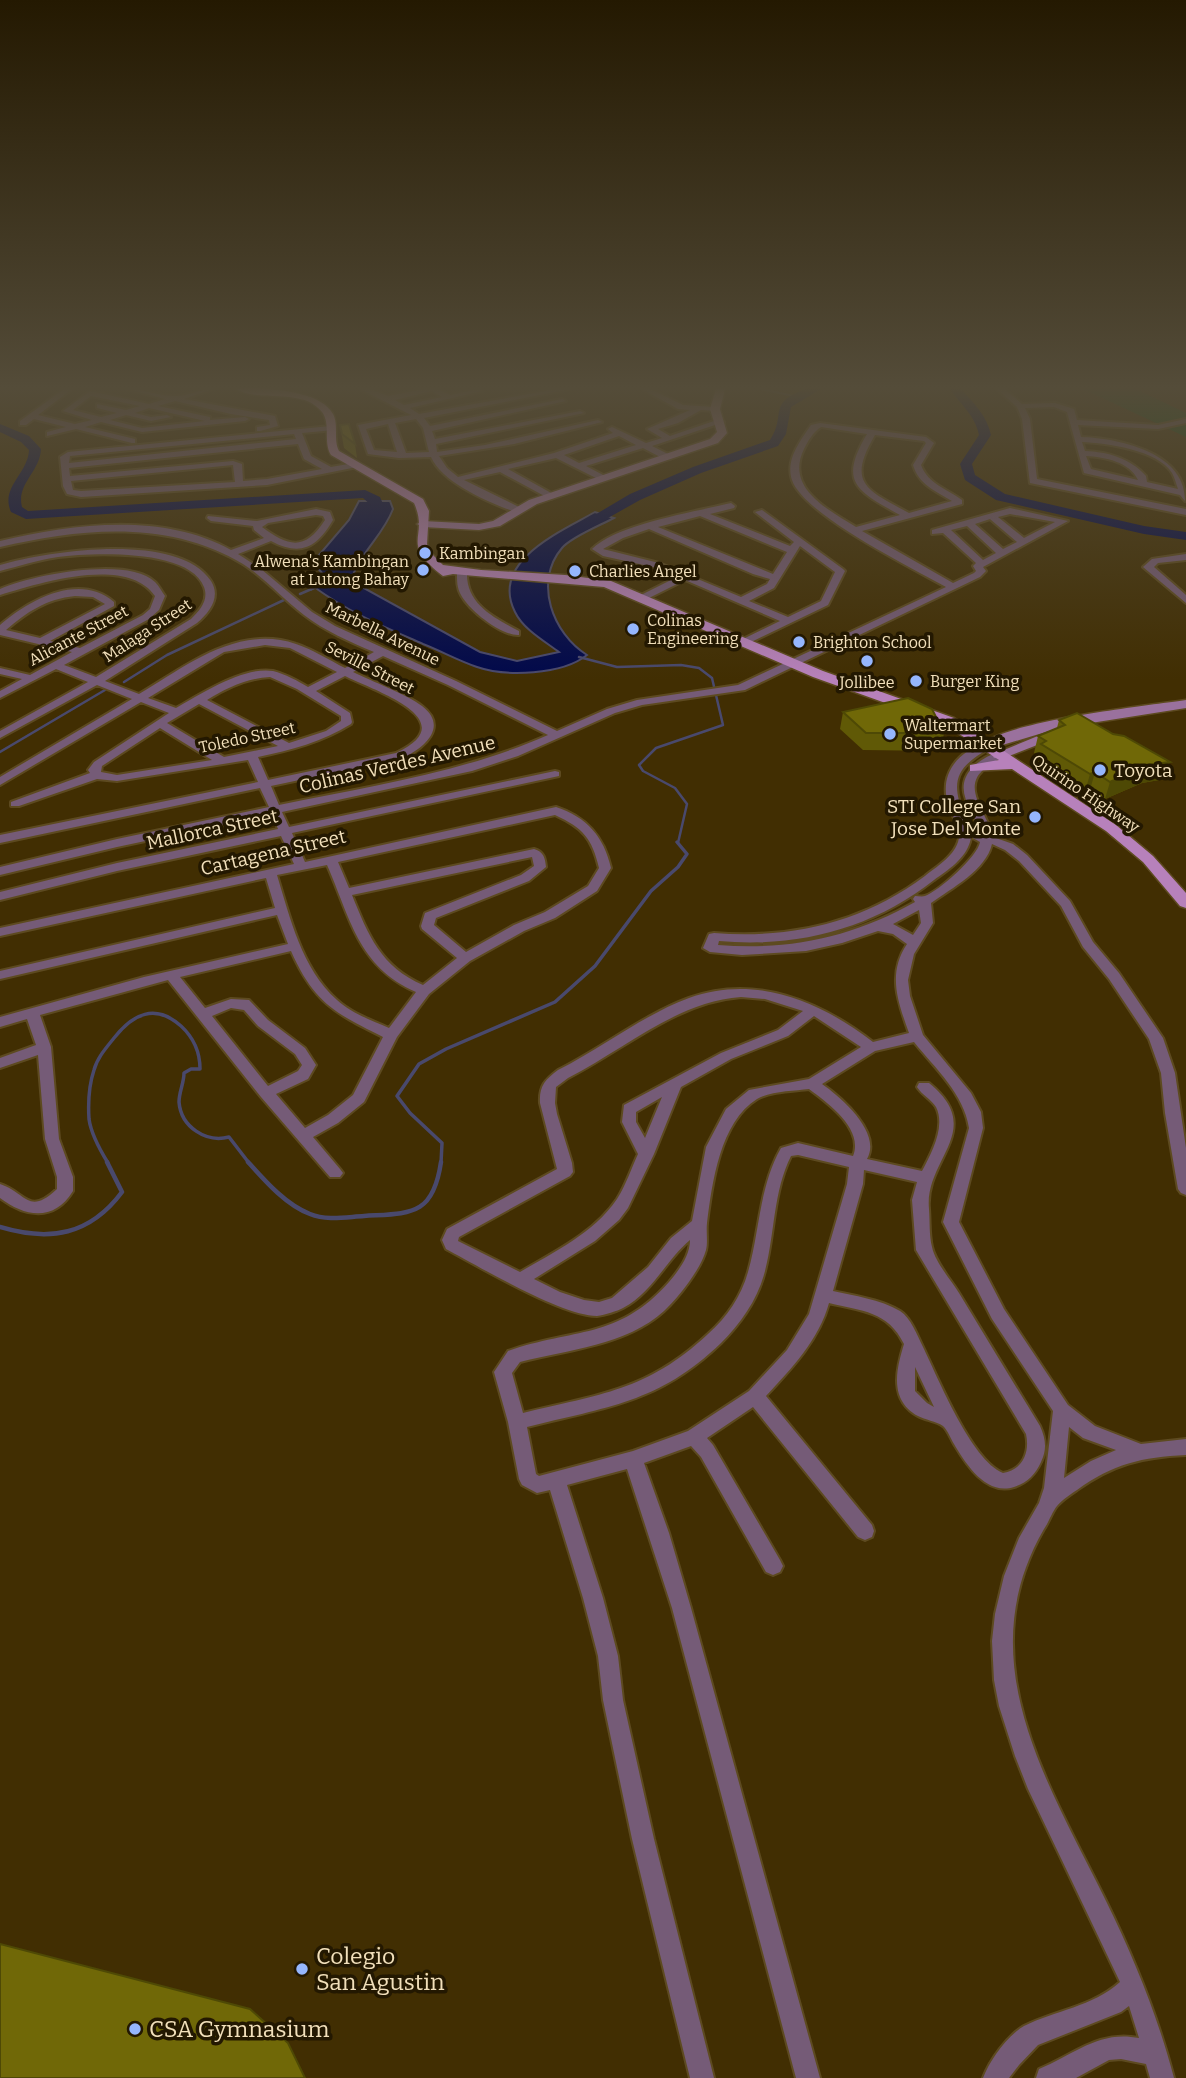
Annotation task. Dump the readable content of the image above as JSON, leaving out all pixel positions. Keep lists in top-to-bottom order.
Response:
{
  "streets": {
    "main road": ["Quirino Highway"],
    "street": [
      "Malaga Street",
      "Marbella Avenue",
      "Alicante Street",
      "Seville Street",
      "Toledo Street",
      "Colinas Verdes Avenue",
      "Mallorca Street",
      "Cartagena Street"
    ]
  },
  "crossings": [
    ["Marbella Avenue", "Colinas Verdes Avenue"],
    ["Colinas Verdes Avenue", "Quirino Highway"]
  ],
  "places": [
    "Kambingan",
    "Alwena's Kambingan at Lutong Bahay",
    "Charlies Angel",
    "Colinas Engineering",
    "Brighton School",
    "Jollibee",
    "Burger King",
    "Waltermart Supermarket",
    "Toyota",
    "STI College San Jose Del Monte",
    "Colegio San Agustin",
    "CSA Gymnasium"
  ]
}
